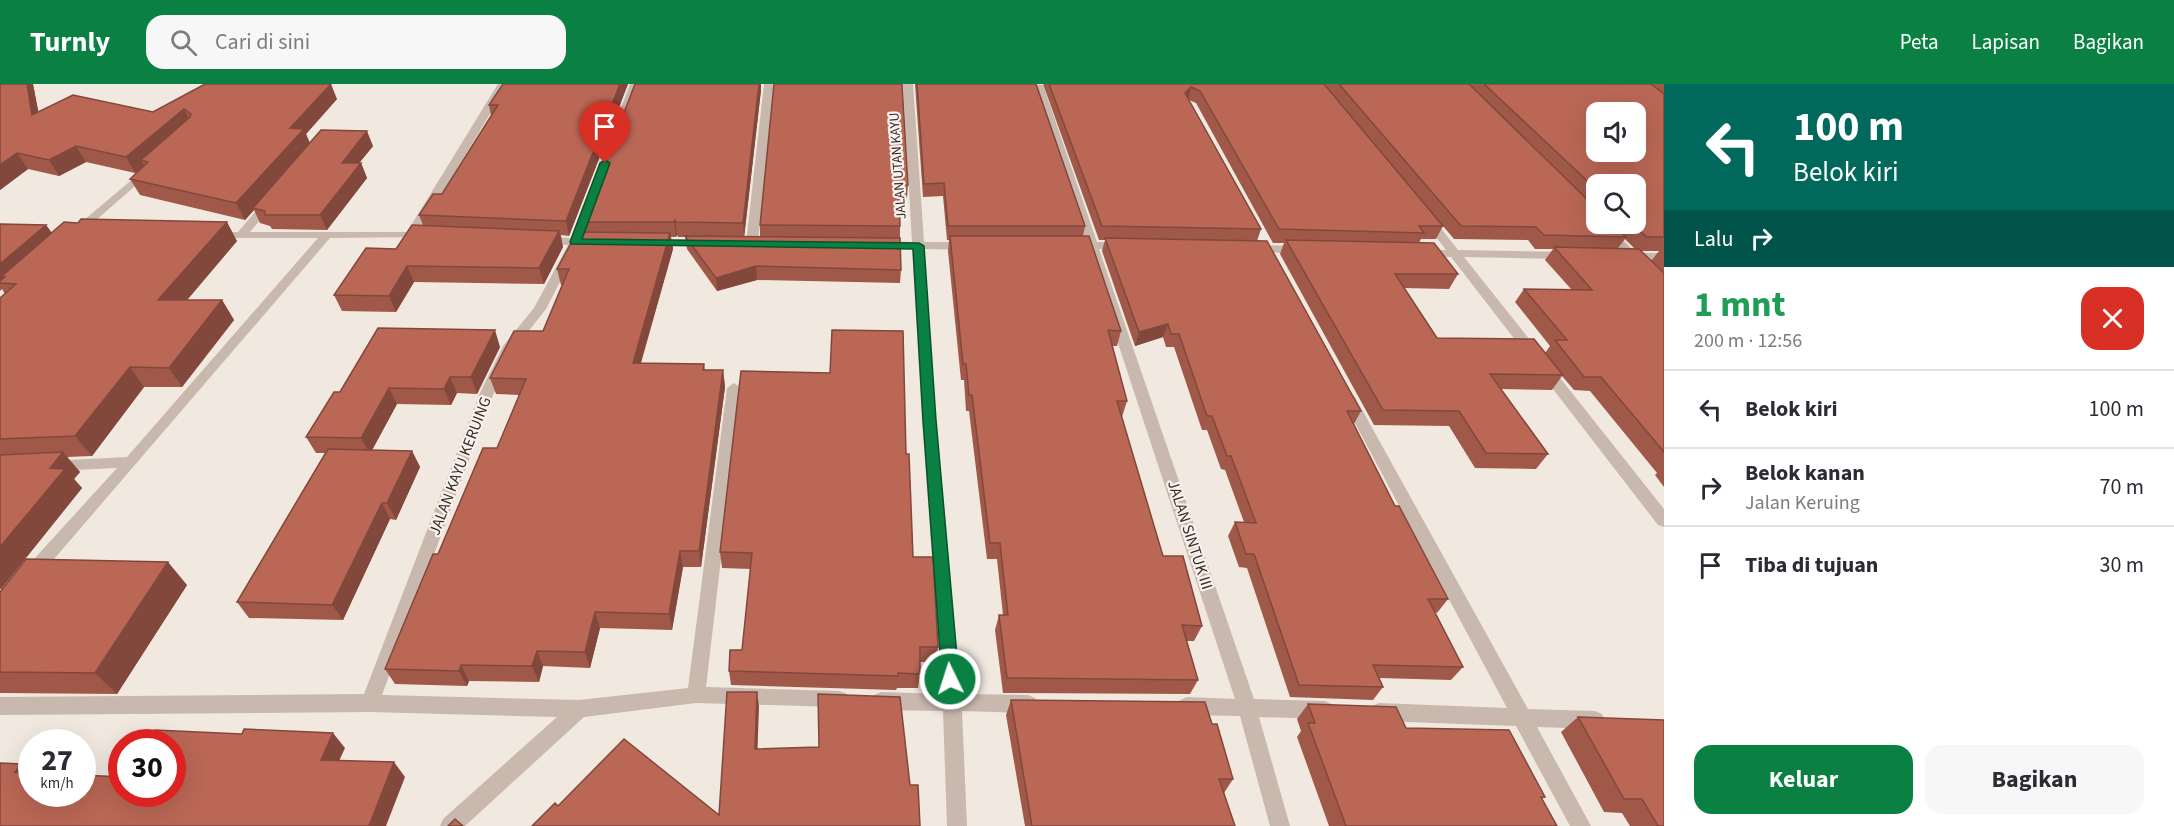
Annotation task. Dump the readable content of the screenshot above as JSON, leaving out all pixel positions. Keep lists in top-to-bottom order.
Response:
{
  "streets": {
    "street": ["JALAN UTAN KAYU", "JALAN KAYU KERUING", "JALAN SINTUK III"]
  },
  "page": {
    "header": "Turnly",
    "search": "Cari di sini",
    "nav": ["Peta", "Lapisan", "Bagikan"],
    "turn": ["100 m", "Belok kiri"],
    "then": "Lalu",
    "heading": ["1 mnt", "200 m · 12:56"],
    "list": [
      {
        "name": "Belok kiri",
        "value": "100 m"
      },
      {
        "name": "Belok kanan",
        "note": "Jalan Keruing",
        "value": "70 m"
      },
      {
        "name": "Tiba di tujuan",
        "value": "30 m"
      }
    ],
    "speed": "27 km/h",
    "limit": "30",
    "buttons": ["Keluar", "Bagikan"]
  }
}
